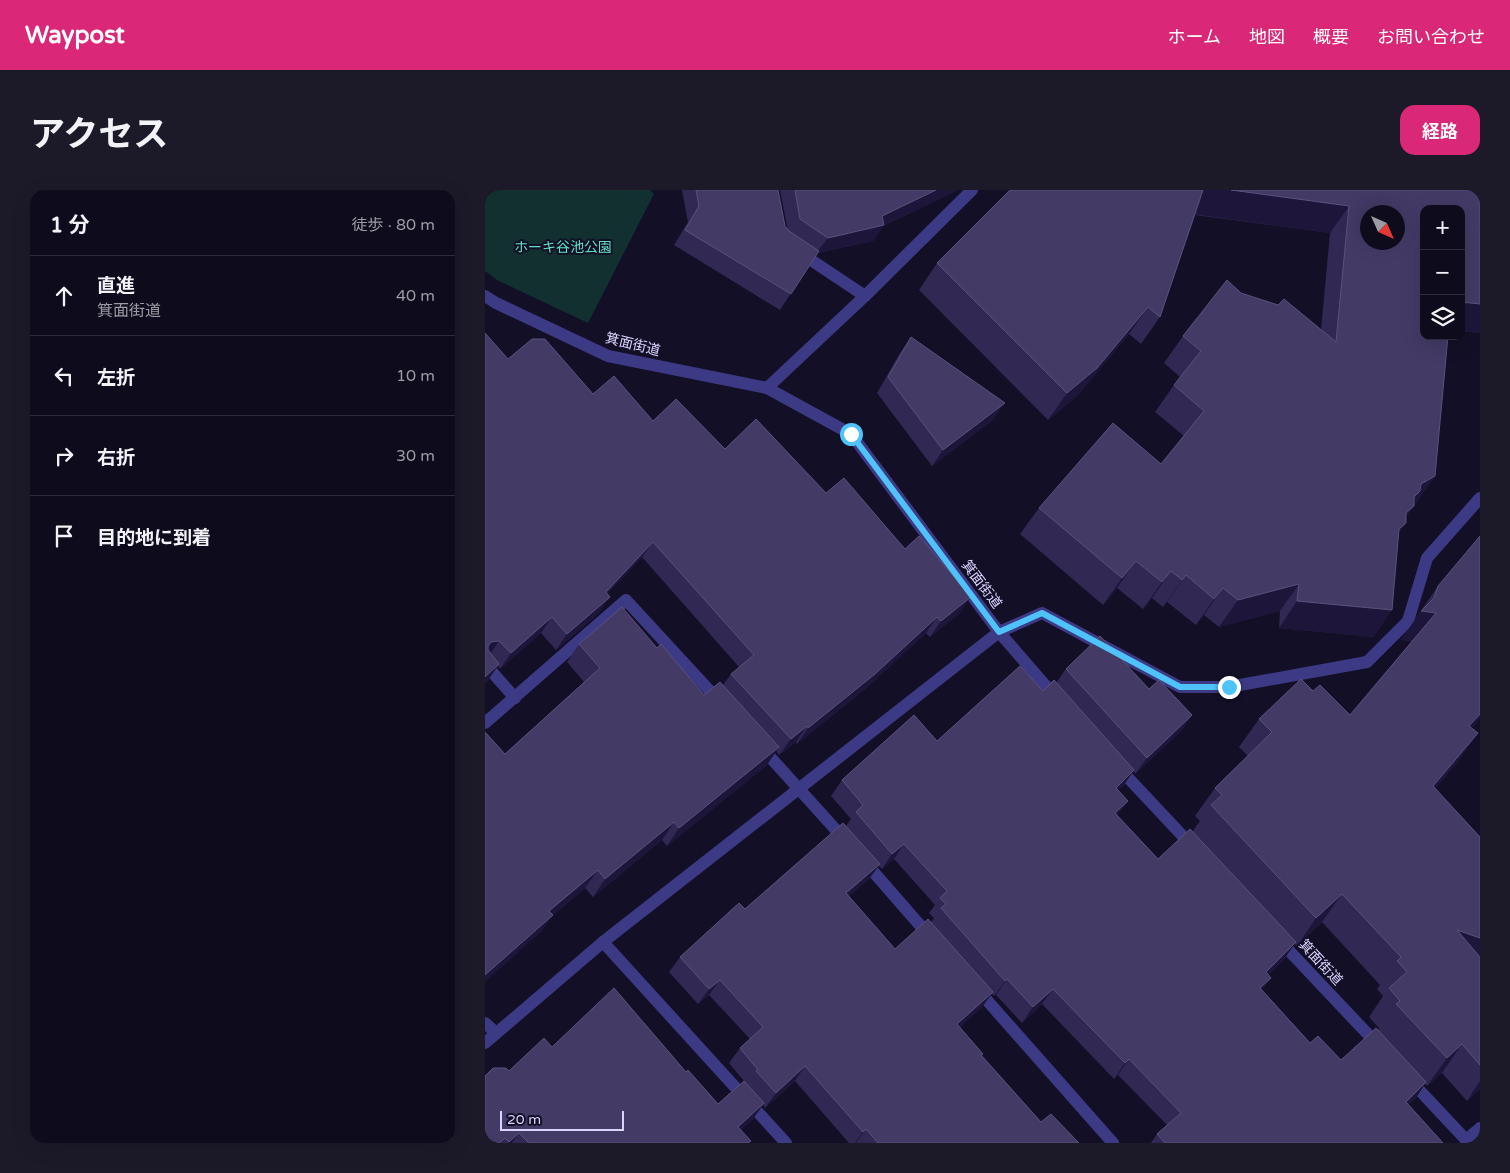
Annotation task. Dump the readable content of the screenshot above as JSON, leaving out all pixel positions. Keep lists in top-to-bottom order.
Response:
{
  "streets": {
    "street": ["箕面街道"]
  },
  "parks": ["ホーキ谷池公園"],
  "scale_bar": "20 m",
  "north": "bottom right",
  "page": {
    "header": "Waypost",
    "nav": [
      "ホーム",
      "地図",
      "概要",
      "お問い合わせ"
    ],
    "title": "アクセス",
    "buttons": "経路",
    "heading": ["1 分", "徒歩 · 80 m"],
    "map_buttons": ["+", "−"],
    "list": [
      ["直進", "箕面街道", "40 m"],
      ["左折", "10 m"],
      ["右折", "30 m"],
      "目的地に到着"
    ],
    "scale": "20 m"
  }
}
